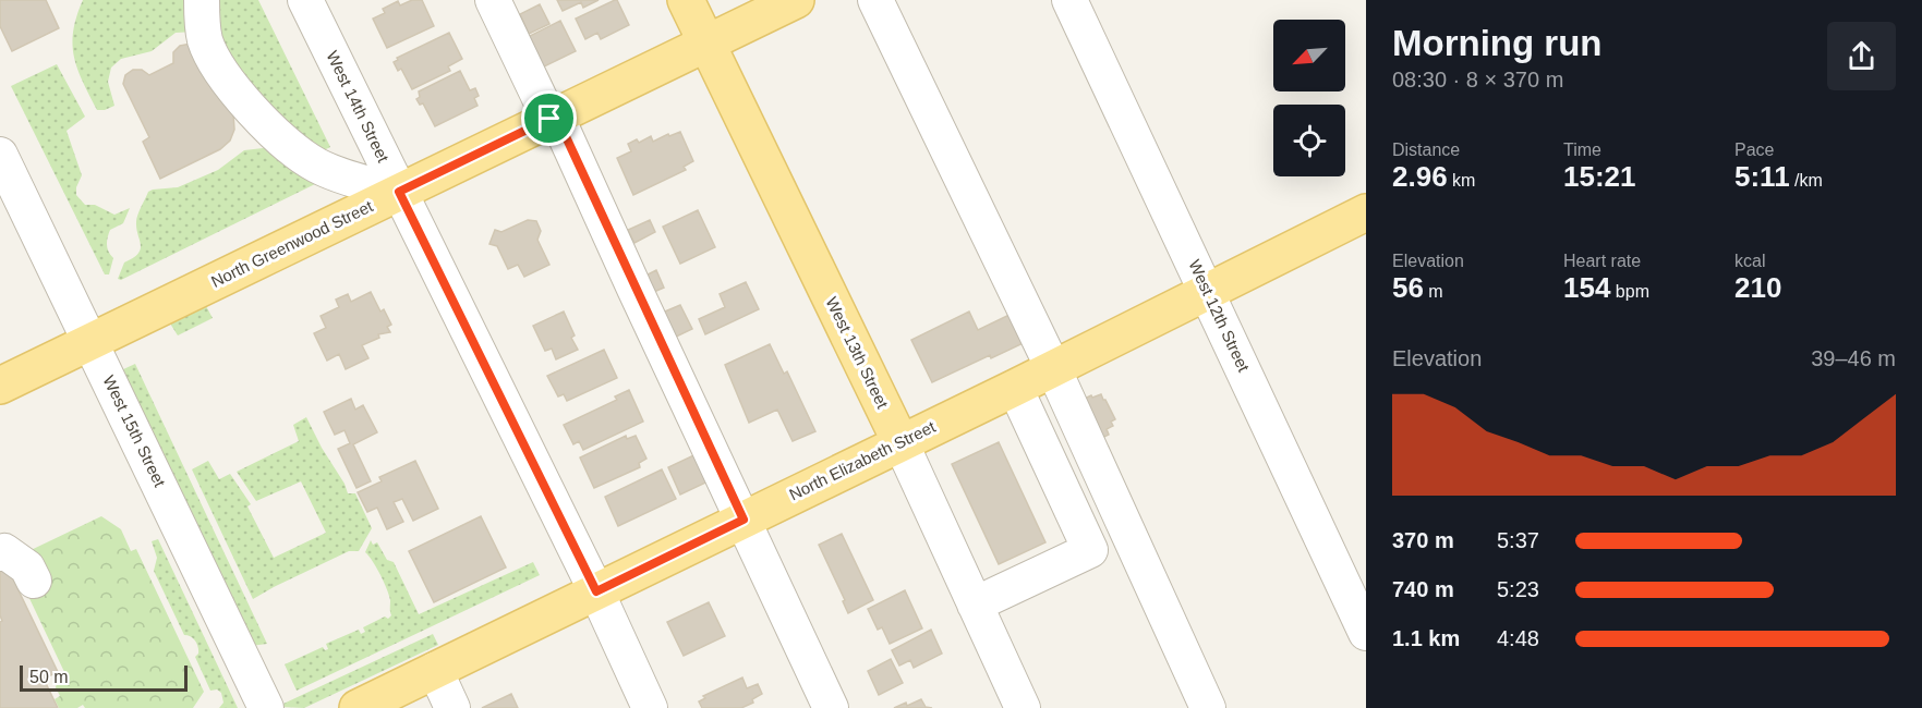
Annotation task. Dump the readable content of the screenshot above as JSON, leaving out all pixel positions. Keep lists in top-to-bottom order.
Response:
{
  "streets": {
    "main road": ["North Greenwood Street", "West 13th Street", "North Elizabeth Street"],
    "street": ["West 14th Street", "West 12th Street", "West 15th Street"]
  },
  "crossings": [
    ["West 14th Street", "North Greenwood Street"],
    ["West 14th Street", "North Elizabeth Street"],
    ["North Greenwood Street", "West 13th Street"],
    ["North Greenwood Street", "West 15th Street"],
    ["West 12th Street", "North Elizabeth Street"],
    ["West 13th Street", "North Elizabeth Street"]
  ],
  "scale_bar": "50 m",
  "north": "bottom left",
  "page": {
    "heading": ["Morning run", "08:30 · 8 × 370 m"],
    "stats": [
      ["Distance", "2.96 km"],
      ["Time", "15:21"],
      ["Pace", "5:11 /km"],
      ["Elevation", "56 m"],
      ["Heart rate", "154 bpm"],
      ["kcal", "210"]
    ],
    "chart": ["Elevation", "39–46 m"],
    "list": [
      {
        "name": "370 m",
        "note": "5:37"
      },
      {
        "name": "740 m",
        "note": "5:23"
      },
      {
        "name": "1.1 km",
        "note": "4:48"
      }
    ],
    "scale": "50 m"
  }
}
